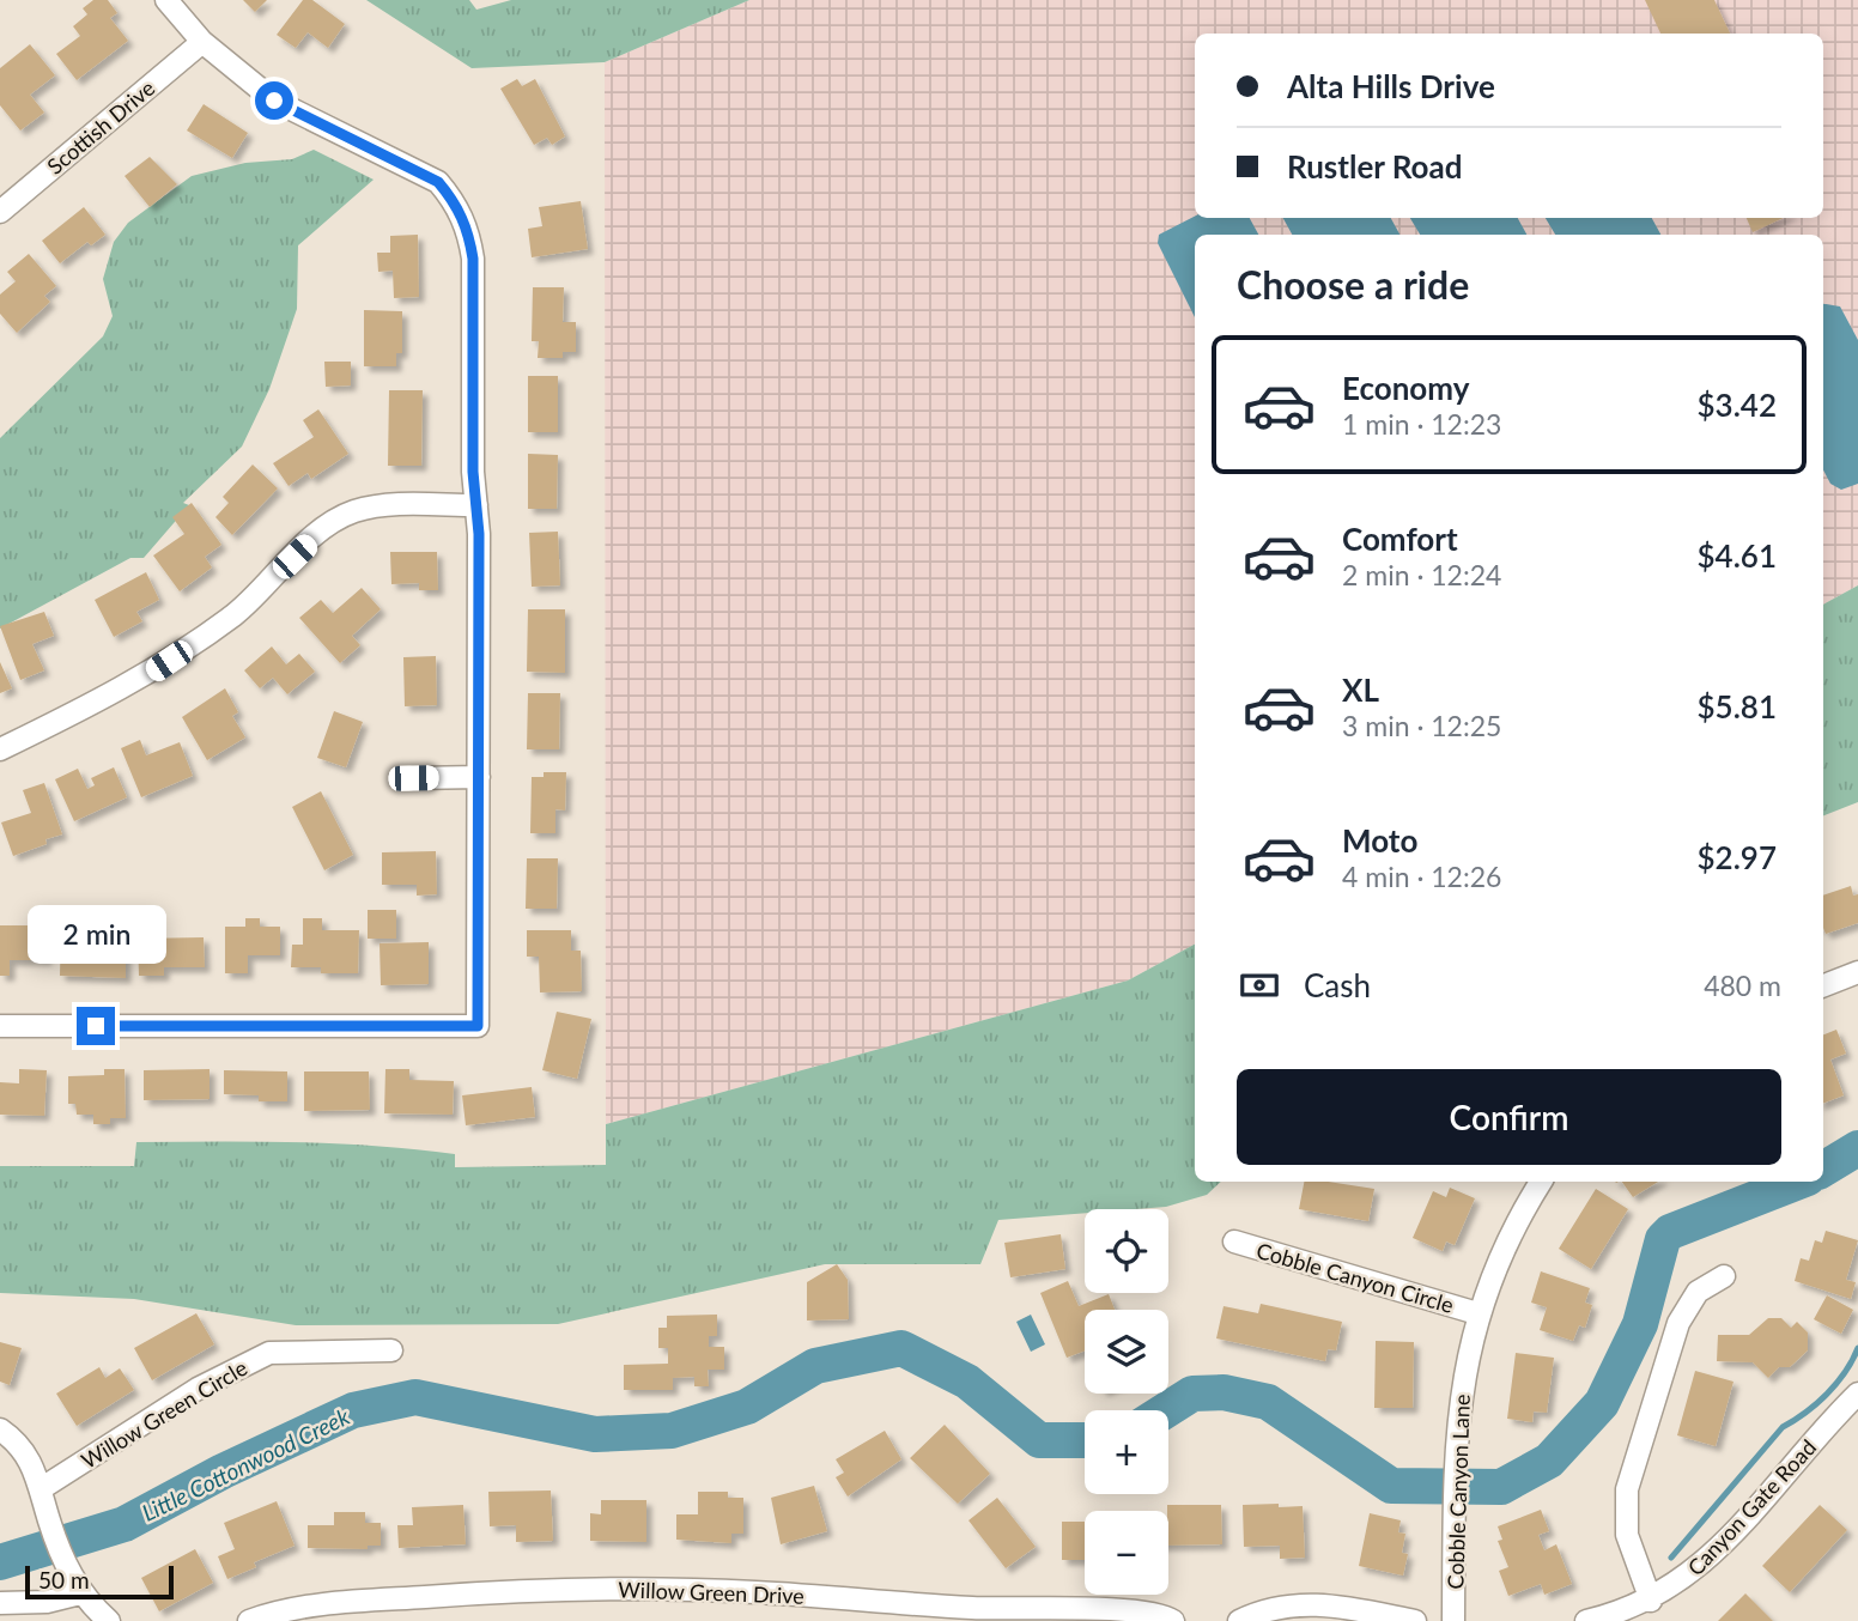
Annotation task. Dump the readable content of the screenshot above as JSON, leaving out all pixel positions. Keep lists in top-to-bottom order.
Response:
{
  "streets": {
    "street": [
      "Scottish Drive",
      "Cobble Canyon Circle",
      "Willow Green Circle",
      "Cobble Canyon Lane",
      "Canyon Gate Road",
      "Willow Green Drive"
    ]
  },
  "crossings": [
    ["Cobble Canyon Circle", "Cobble Canyon Lane"]
  ],
  "water": ["Little Cottonwood Creek"],
  "scale_bar": "50 m",
  "page": {
    "banner": ["Alta Hills Drive", "Rustler Road"],
    "heading": "Choose a ride",
    "list": [
      {
        "name": "Economy",
        "note": "1 min · 12:23",
        "value": "$3.42"
      },
      {
        "name": "Comfort",
        "note": "2 min · 12:24",
        "value": "$4.61"
      },
      {
        "name": "XL",
        "note": "3 min · 12:25",
        "value": "$5.81"
      },
      {
        "name": "Moto",
        "note": "4 min · 12:26",
        "value": "$2.97"
      }
    ],
    "bubble": "2 min",
    "pay": ["Cash", "480 m"],
    "buttons": "Confirm",
    "map_buttons": ["+", "−"],
    "scale": "50 m"
  }
}
